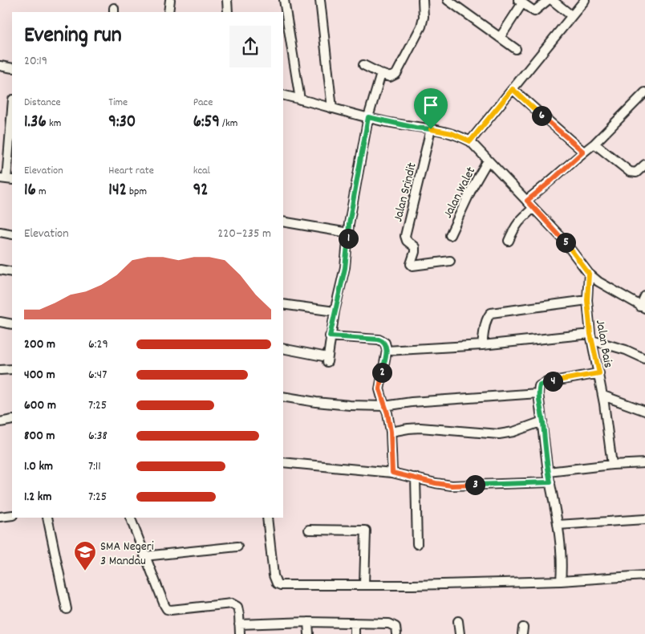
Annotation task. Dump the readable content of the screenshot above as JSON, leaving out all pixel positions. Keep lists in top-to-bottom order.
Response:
{
  "streets": {
    "street": ["Jalan Srindit", "Jalan Walet", "Jalan Bais"]
  },
  "places": {
    "school or university": ["SMA Negeri 3 Mandau"]
  },
  "page": {
    "heading": ["Evening run", "20:19"],
    "stats": [
      ["Distance", "1.36 km"],
      ["Time", "9:30"],
      ["Pace", "6:59 /km"],
      ["Elevation", "16 m"],
      ["Heart rate", "142 bpm"],
      ["kcal", "92"]
    ],
    "pins": [
      "6",
      "1",
      "5",
      "2",
      "4",
      "3"
    ],
    "chart": ["Elevation", "220–235 m"],
    "list": [
      {
        "name": "200 m",
        "note": "6:29"
      },
      {
        "name": "400 m",
        "note": "6:47"
      },
      {
        "name": "600 m",
        "note": "7:25"
      },
      {
        "name": "800 m",
        "note": "6:38"
      },
      {
        "name": "1.0 km",
        "note": "7:11"
      },
      {
        "name": "1.2 km",
        "note": "7:25"
      }
    ]
  }
}
